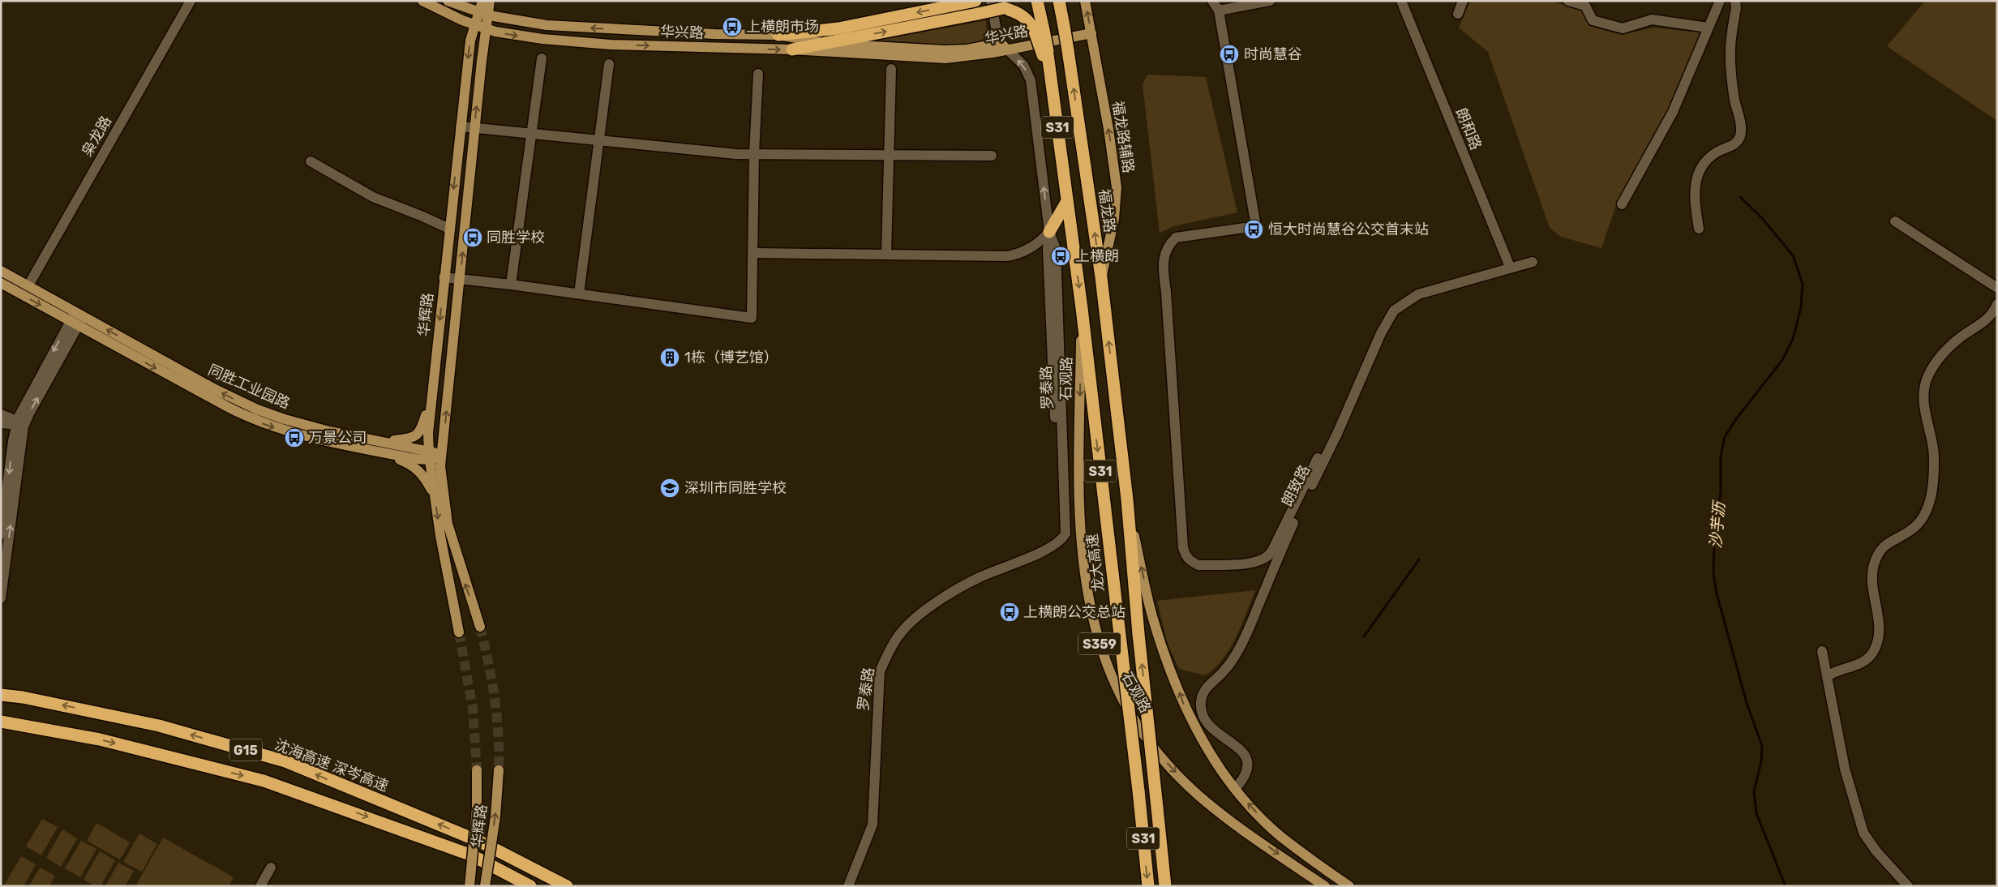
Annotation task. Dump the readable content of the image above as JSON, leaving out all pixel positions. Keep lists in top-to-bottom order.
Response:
{
  "streets": {
    "highway": [
      "S31",
      "福龙路",
      "龙大高速",
      "G15",
      "沈海高速 深岑高速"
    ],
    "main road": [
      "华兴路",
      "福龙路辅路",
      "华辉路",
      "石观路",
      "同胜工业园路",
      "S359"
    ],
    "street": [
      "朗和路",
      "枭龙路",
      "罗泰路",
      "朗致路"
    ]
  },
  "crossings": [
    ["华兴路", "福龙路辅路"],
    ["华兴路", "华辉路"],
    ["华兴路", "罗泰路"],
    ["S31", "福龙路"],
    ["S31", "石观路"],
    ["S31", "龙大高速"],
    ["朗和路", "朗致路"],
    ["枭龙路", "同胜工业园路"],
    ["福龙路辅路", "福龙路"],
    ["华辉路", "同胜工业园路"],
    ["石观路", "龙大高速"]
  ],
  "one_way": ["福龙路辅路"],
  "water": ["沙芋沥"],
  "places": {
    "bus stop": [
      "上横朗市场",
      "时尚慧谷",
      "恒大时尚慧谷公交首末站",
      "同胜学校",
      "上横朗",
      "万景公司",
      "上横朗公交总站"
    ],
    "building": ["1栋（博艺馆）"],
    "school or university": ["深圳市同胜学校"]
  }
}
